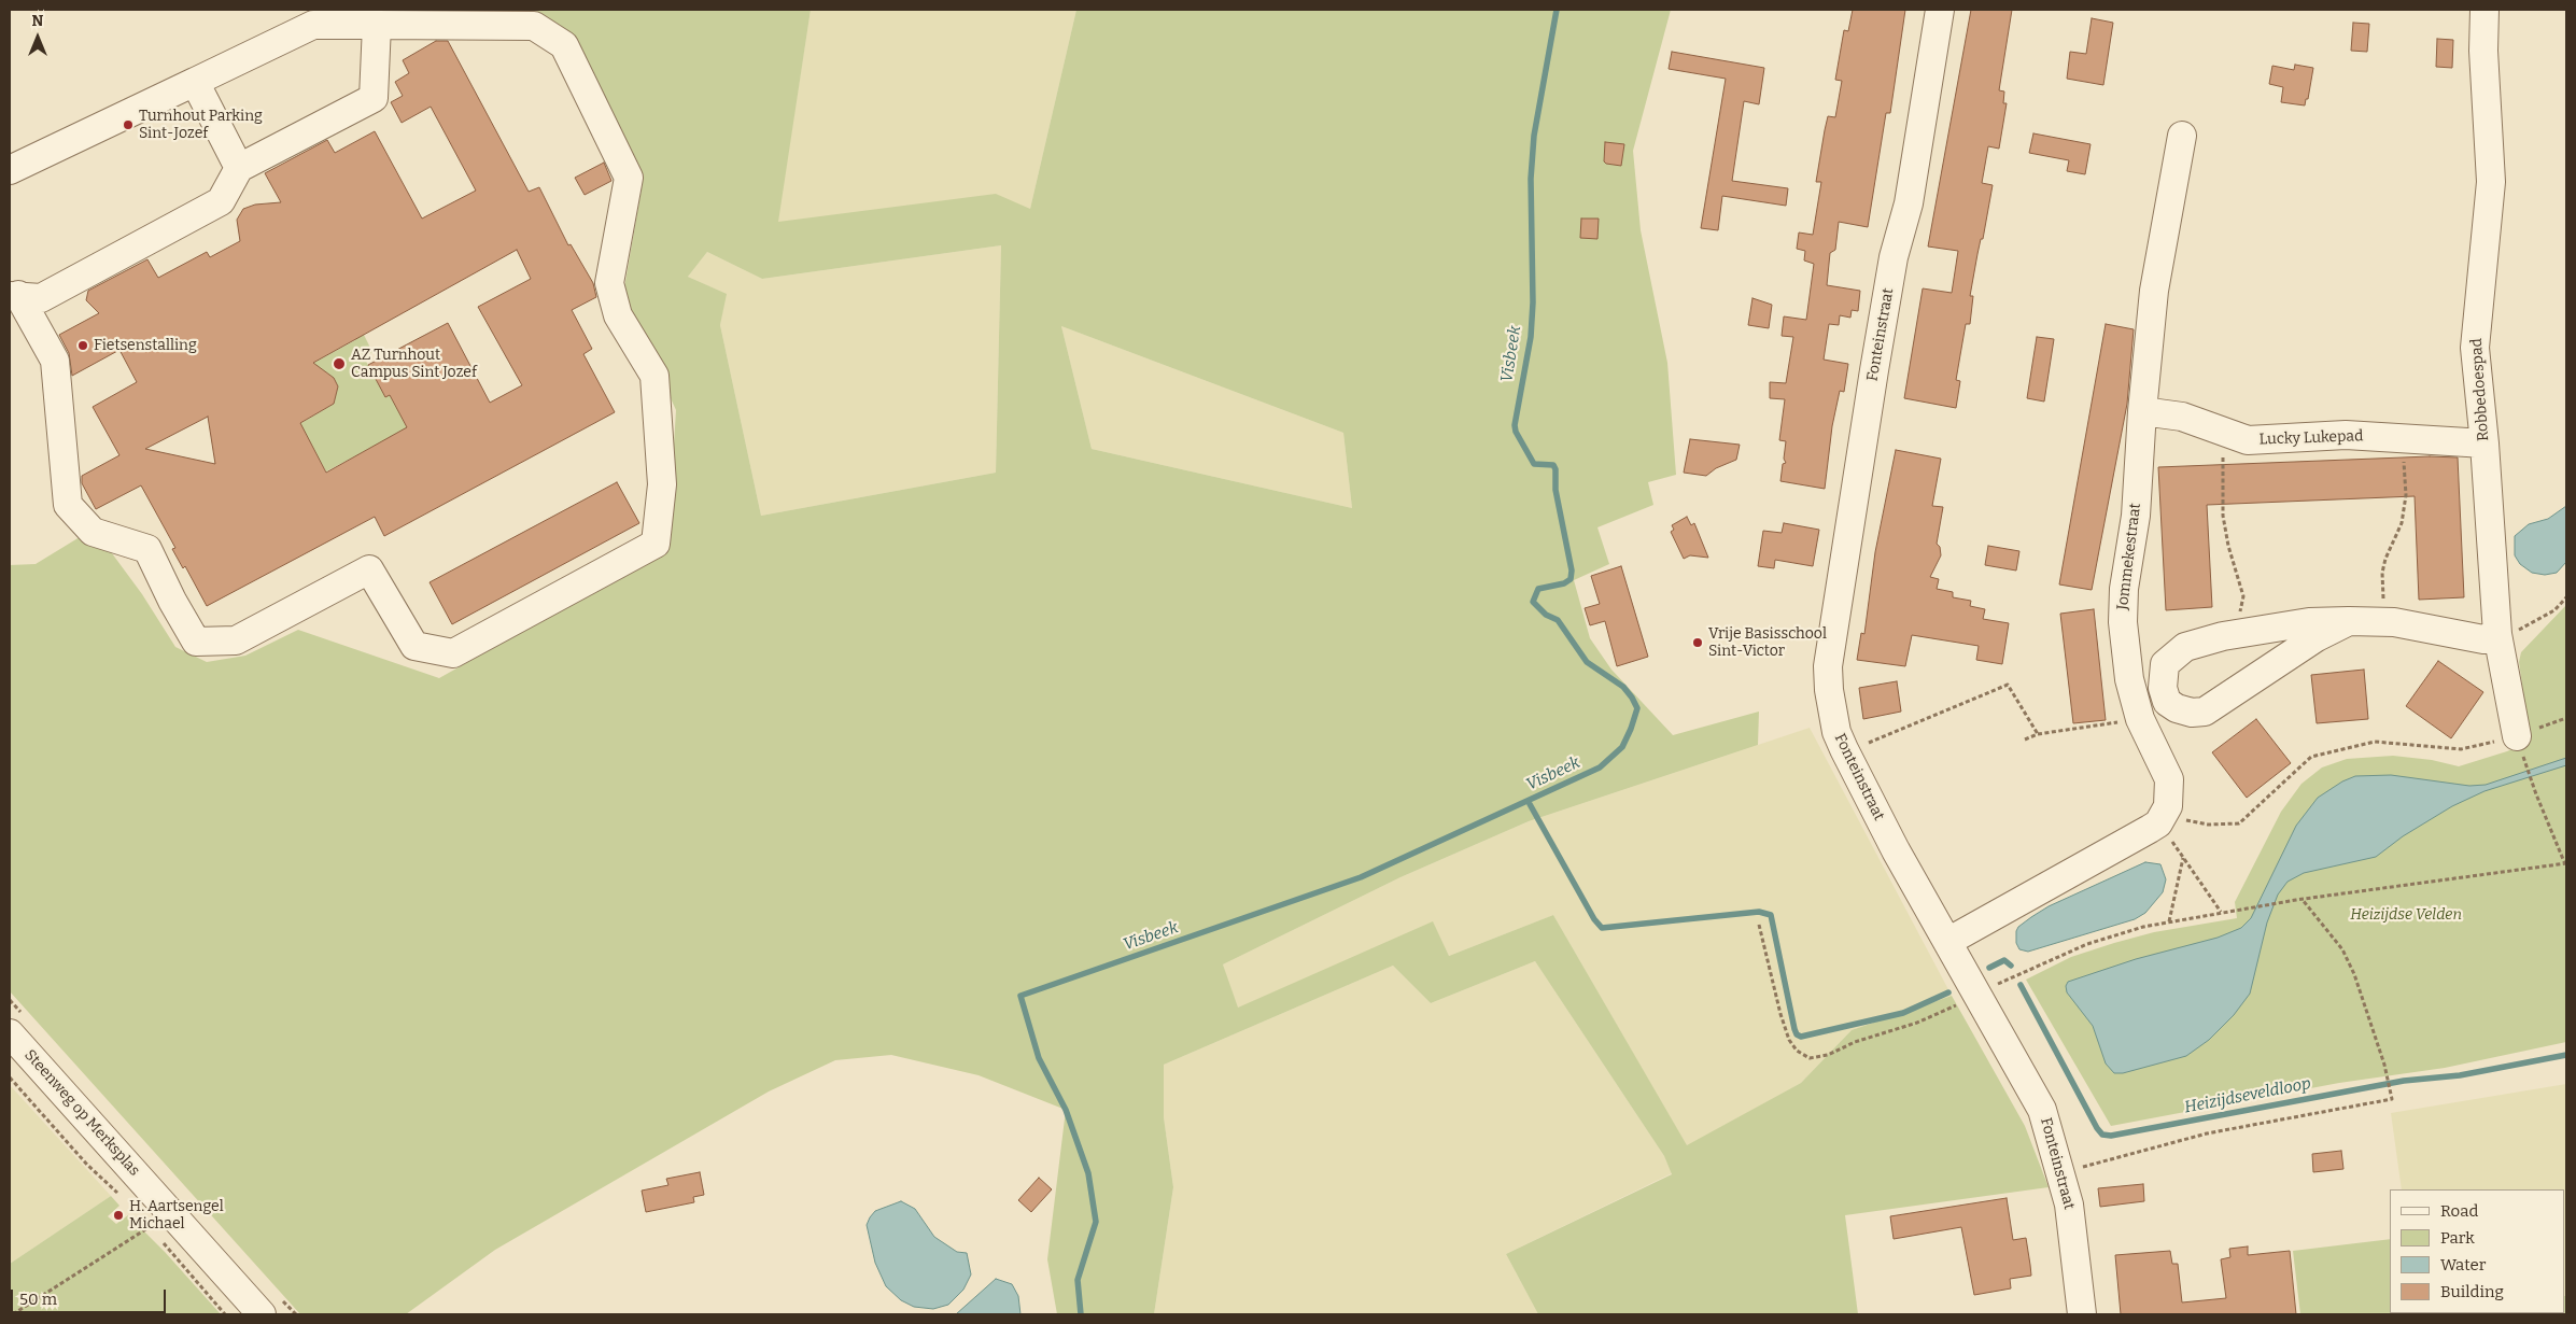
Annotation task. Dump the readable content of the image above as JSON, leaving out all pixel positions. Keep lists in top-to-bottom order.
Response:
{
  "streets": {
    "street": [
      "Fonteinstraat",
      "Robbedoespad",
      "Lucky Lukepad",
      "Jommekestraat",
      "Steenweg op Merksplas"
    ]
  },
  "crossings": [
    ["Robbedoespad", "Lucky Lukepad"],
    ["Lucky Lukepad", "Jommekestraat"]
  ],
  "water": ["Visbeek", "Heizijdseveldloop"],
  "parks": ["Heizijdse Velden"],
  "places": [
    "Turnhout Parking Sint-Jozef",
    "Fietsenstalling",
    "AZ Turnhout Campus Sint Jozef",
    "Vrije Basisschool Sint-Victor",
    "H. Aartsengel Michael"
  ],
  "legend": [
    "Road",
    "Park",
    "Water",
    "Building"
  ],
  "scale_bar": "50 m",
  "north": "top"
}
